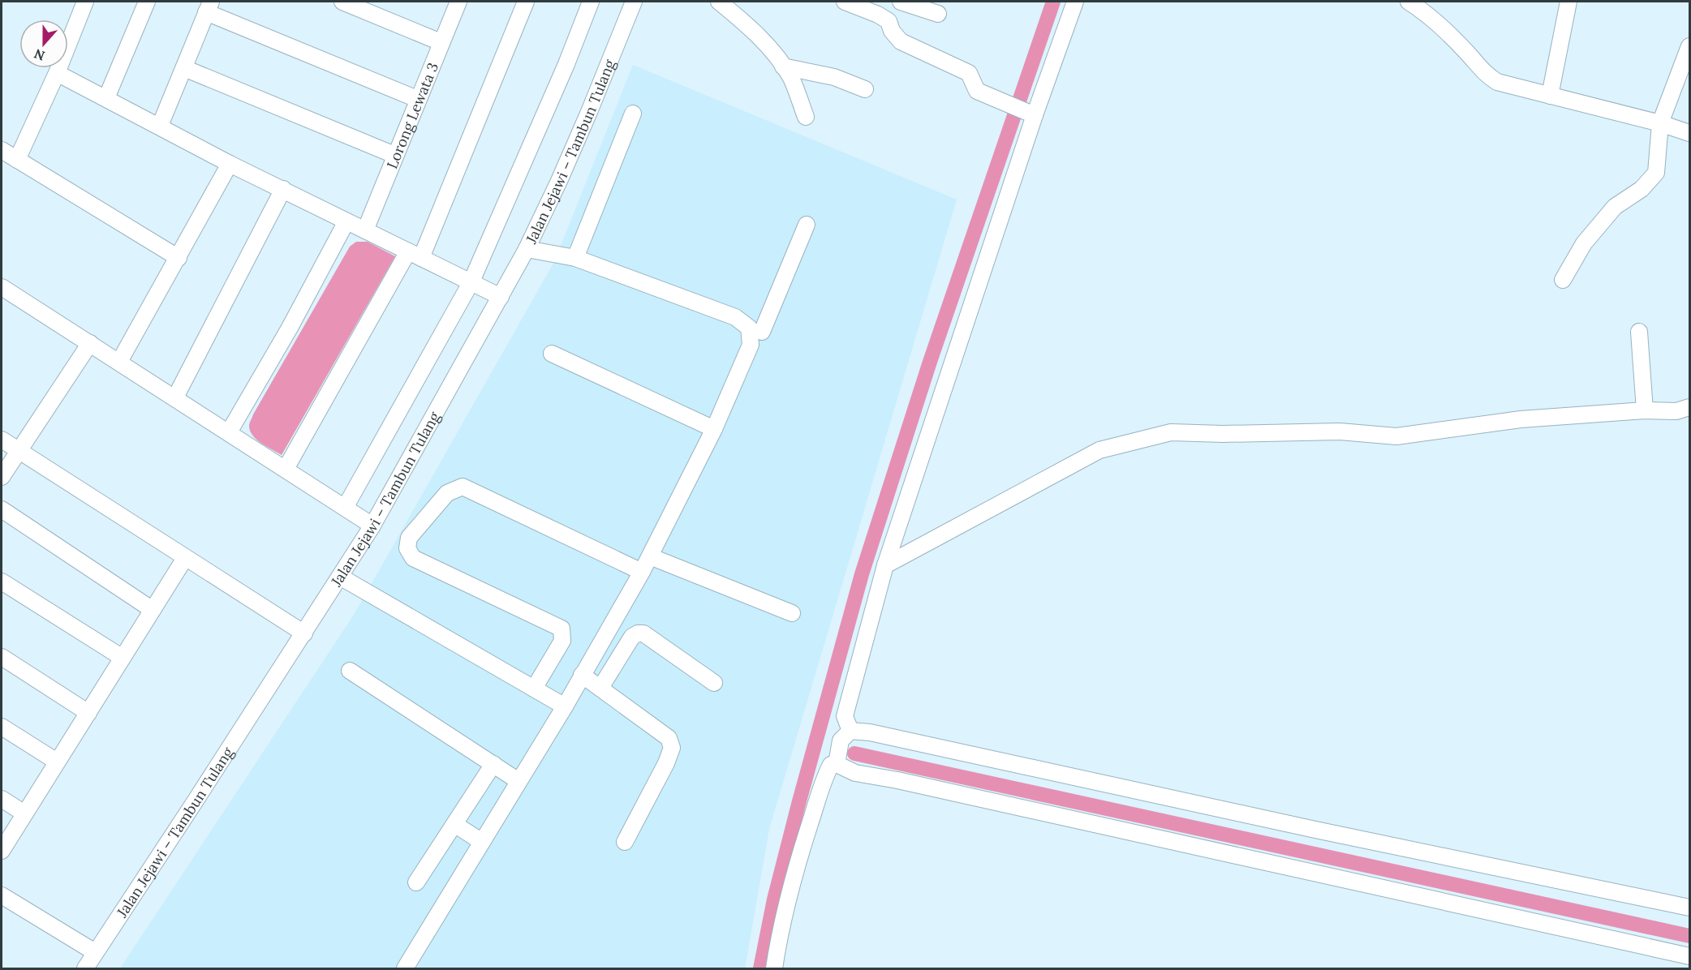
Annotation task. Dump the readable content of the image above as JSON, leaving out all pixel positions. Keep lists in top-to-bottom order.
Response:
{
  "streets": {
    "street": ["Lorong Lewata 3", "Jalan Jejawi – Tambun Tulang"]
  },
  "north": "bottom"
}
